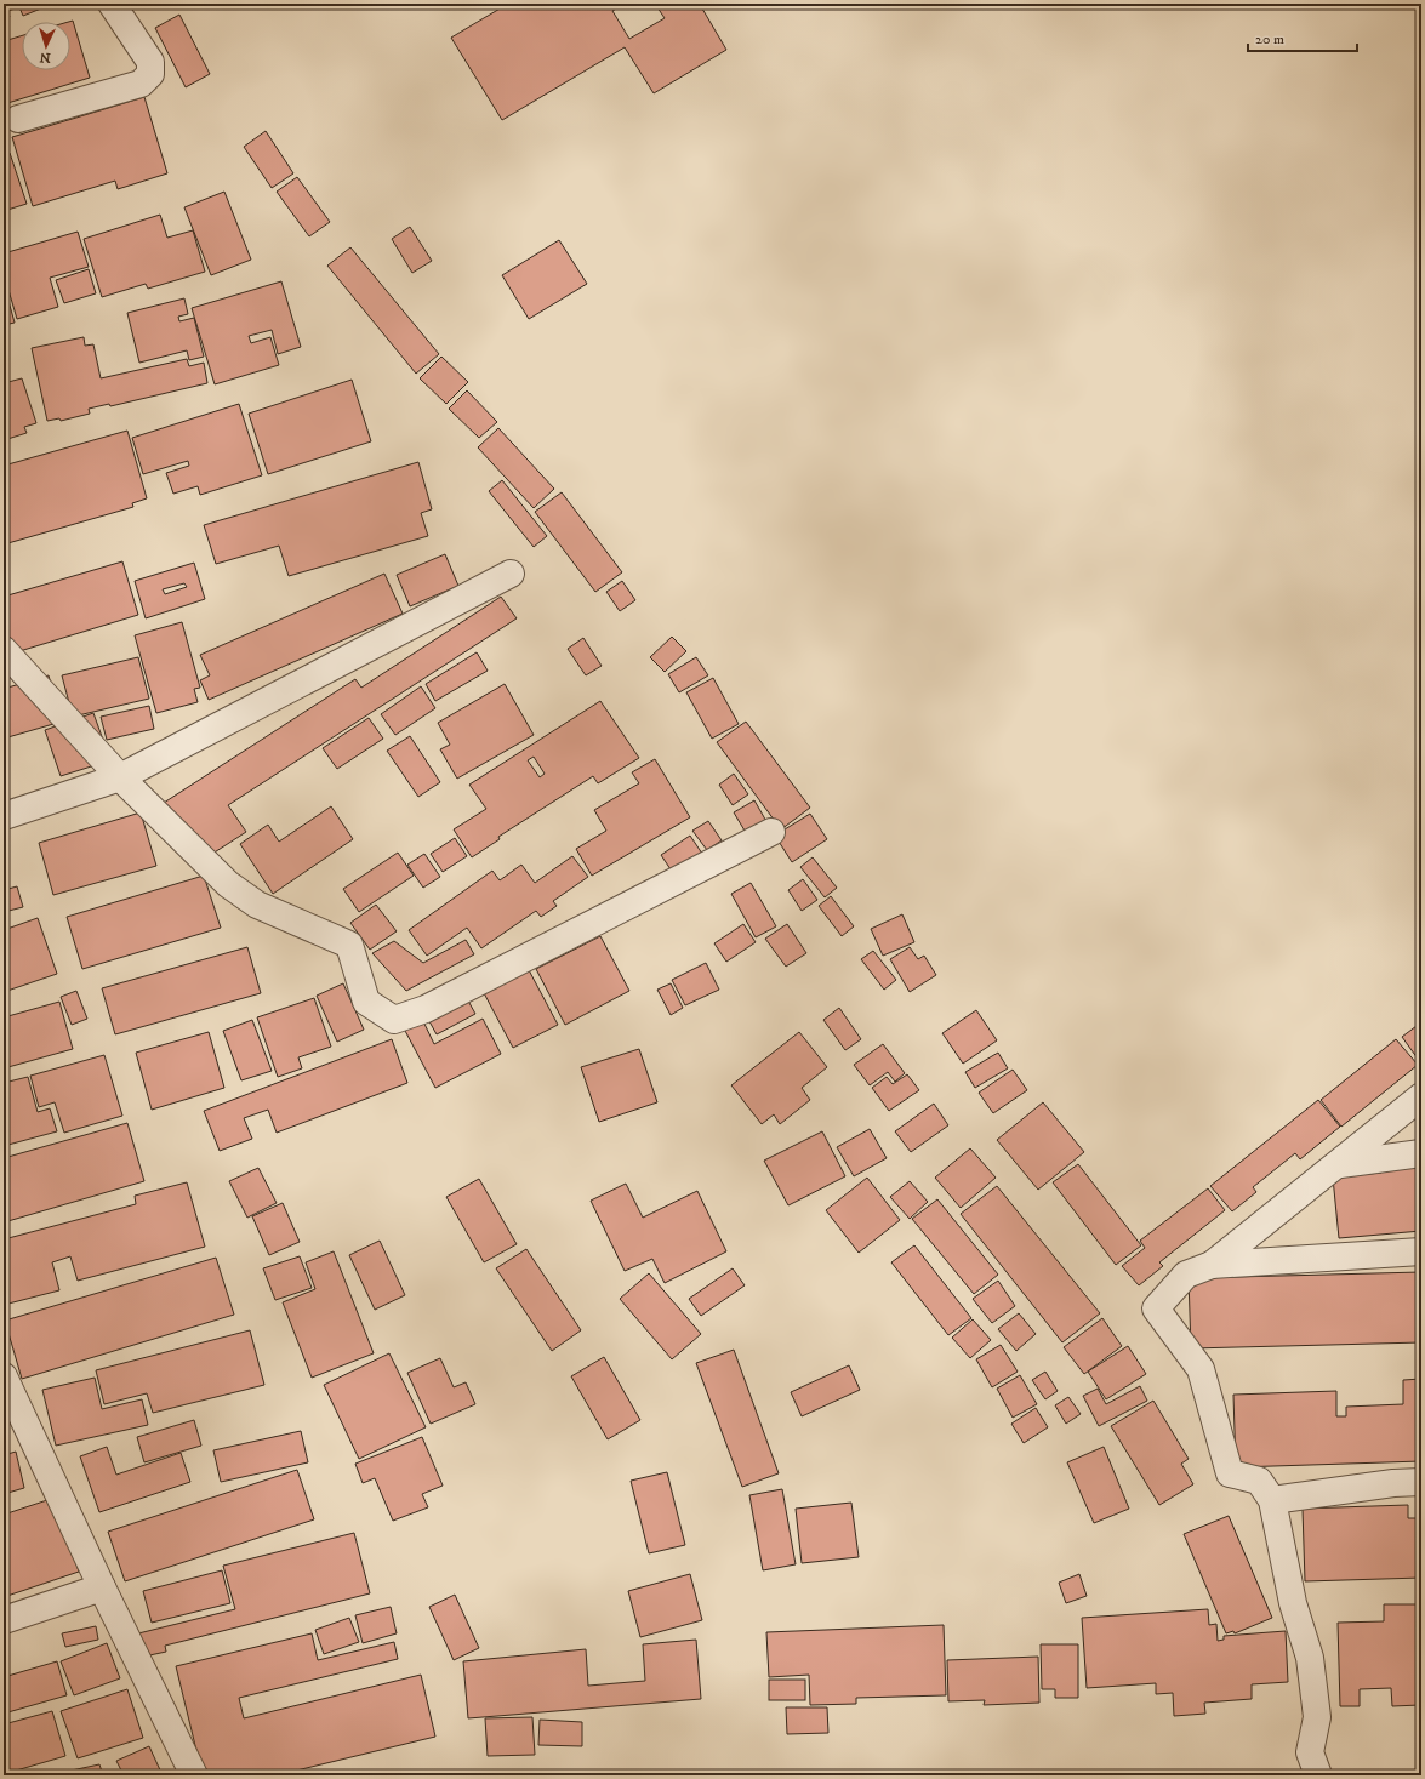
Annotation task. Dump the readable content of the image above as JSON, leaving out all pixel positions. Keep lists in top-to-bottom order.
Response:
{
  "scale_bar": "20 m",
  "north": "bottom"
}
